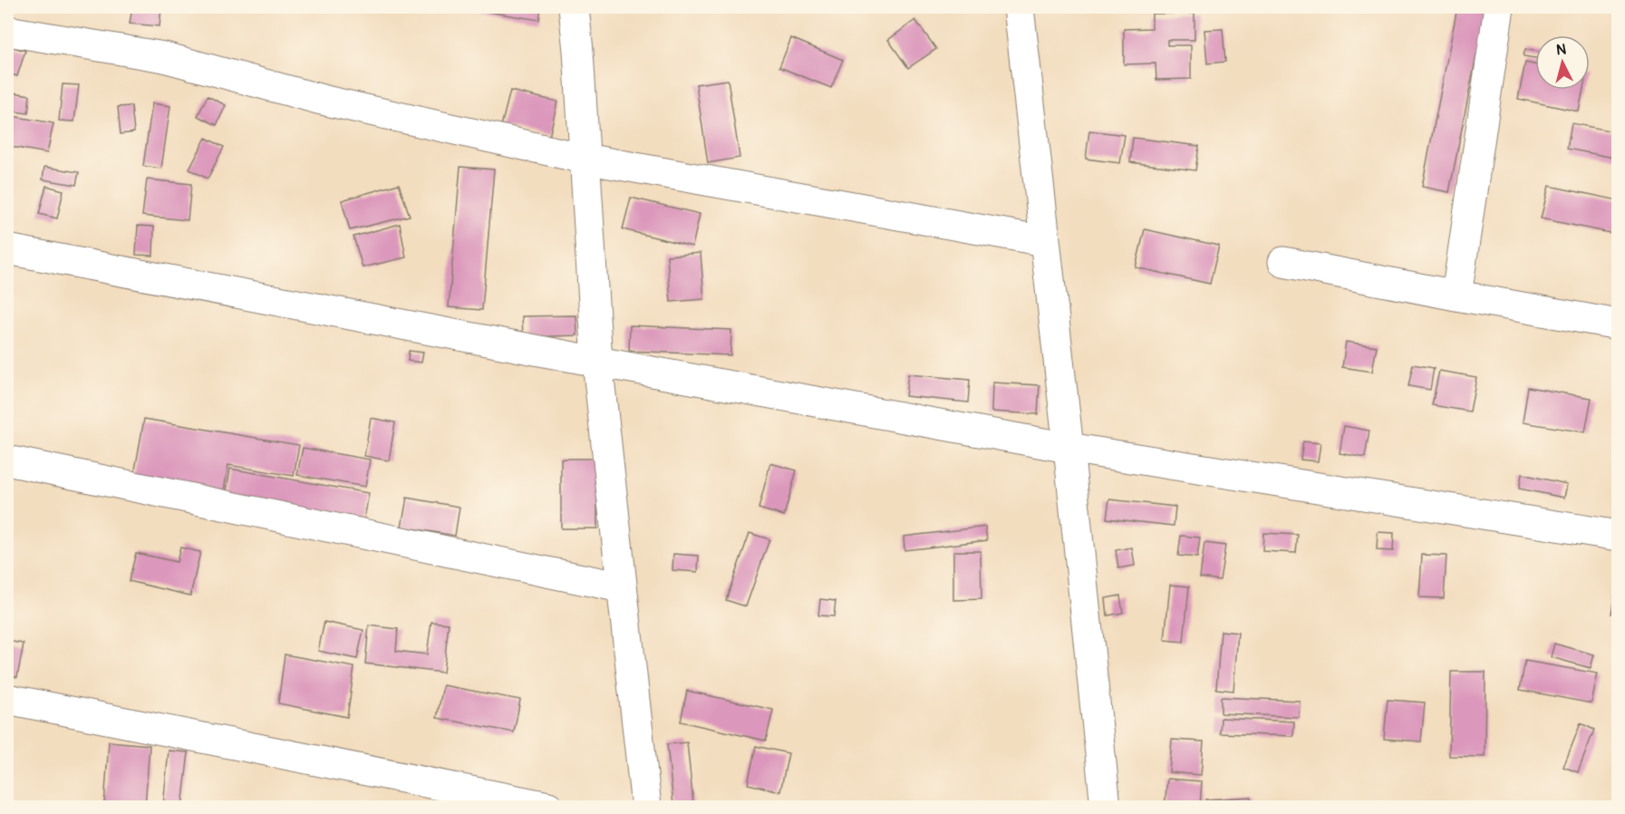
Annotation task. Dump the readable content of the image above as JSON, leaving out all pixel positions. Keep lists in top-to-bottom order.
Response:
{
  "north": "top"
}
